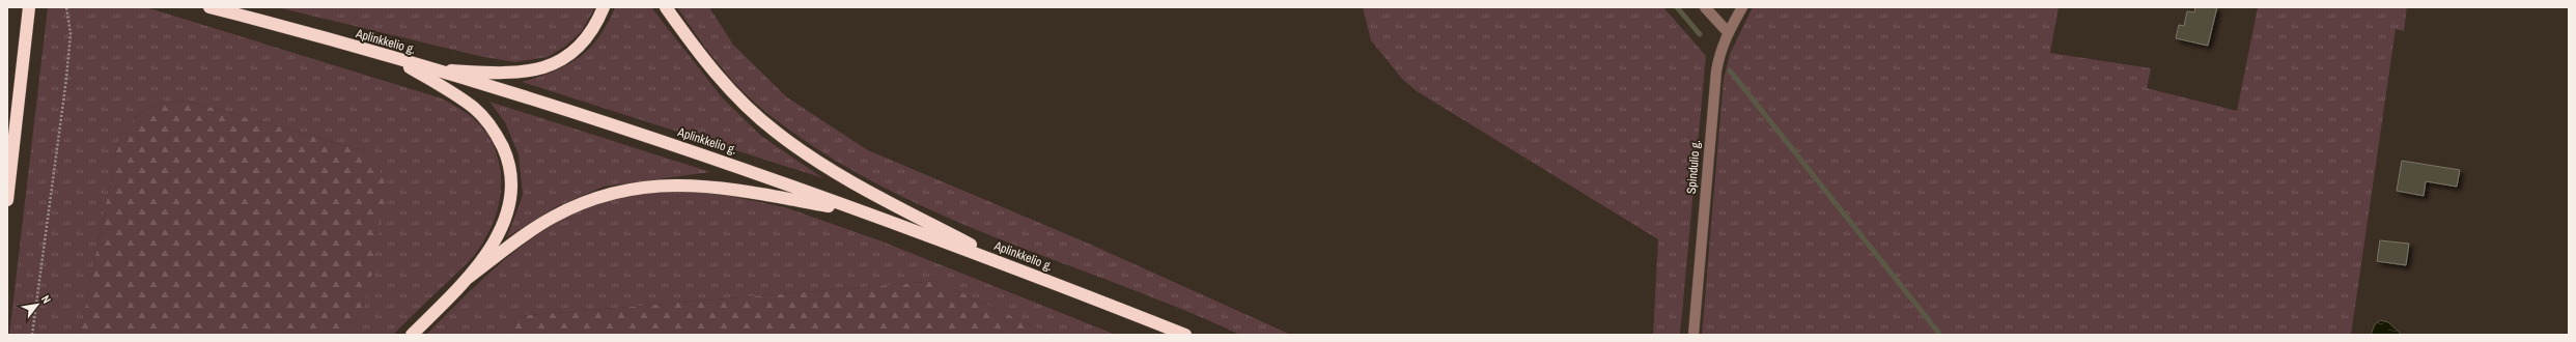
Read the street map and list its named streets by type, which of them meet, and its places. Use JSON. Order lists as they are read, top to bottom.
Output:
{
  "streets": {
    "highway": ["Aplinkkelio g."],
    "street": ["Spindulio g."]
  },
  "north": "top right"
}
